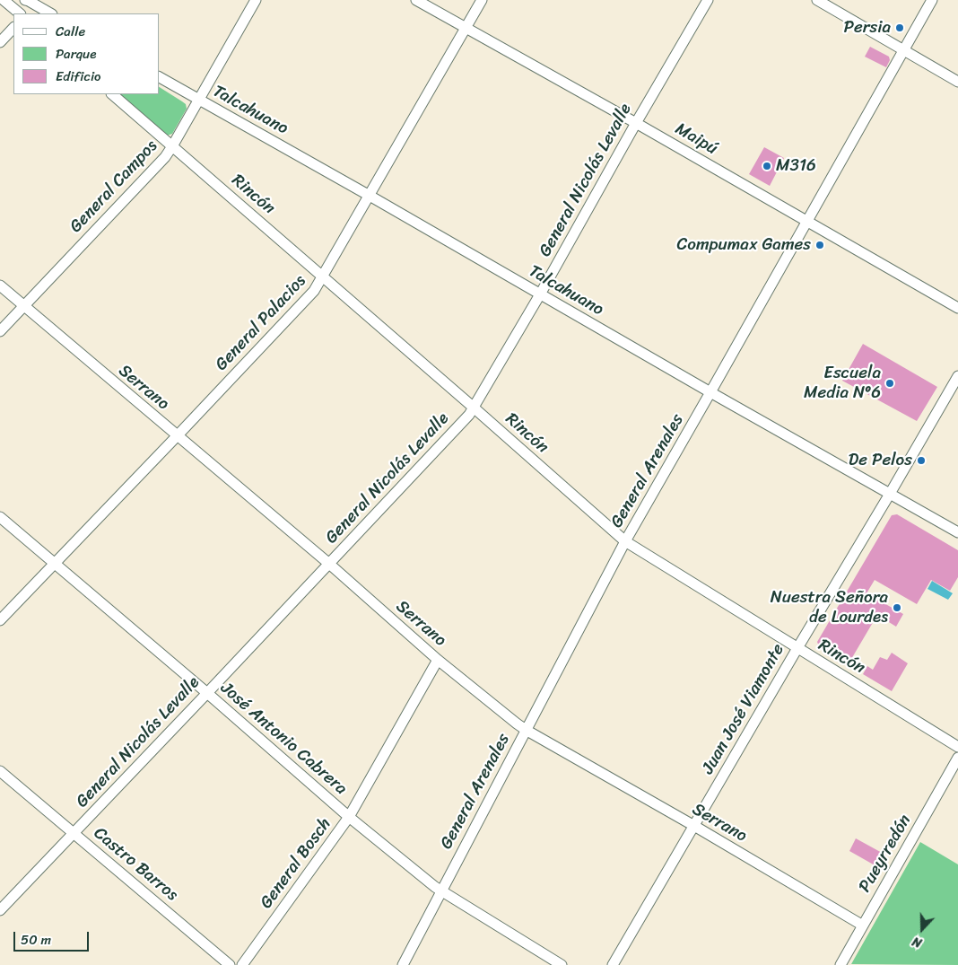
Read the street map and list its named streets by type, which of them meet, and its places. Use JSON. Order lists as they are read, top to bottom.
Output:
{
  "streets": {
    "street": [
      "Talcahuano",
      "Maipú",
      "General Nicolás Levalle",
      "General Campos",
      "Rincón",
      "General Palacios",
      "Serrano",
      "General Arenales",
      "Juan José Viamonte",
      "José Antonio Cabrera",
      "Pueyrredón",
      "General Bosch",
      "Castro Barros"
    ]
  },
  "crossings": [
    ["Talcahuano", "General Nicolás Levalle"],
    ["Talcahuano", "General Campos"],
    ["Talcahuano", "General Palacios"],
    ["Talcahuano", "General Arenales"],
    ["Talcahuano", "Juan José Viamonte"],
    ["Maipú", "General Nicolás Levalle"],
    ["Maipú", "General Palacios"],
    ["Maipú", "General Arenales"],
    ["General Nicolás Levalle", "Rincón"],
    ["General Nicolás Levalle", "Serrano"],
    ["General Nicolás Levalle", "José Antonio Cabrera"],
    ["General Nicolás Levalle", "Castro Barros"],
    ["General Campos", "Rincón"],
    ["General Campos", "Serrano"],
    ["Rincón", "General Palacios"],
    ["Rincón", "General Arenales"],
    ["Rincón", "Juan José Viamonte"],
    ["General Palacios", "Serrano"],
    ["General Palacios", "José Antonio Cabrera"],
    ["Serrano", "General Arenales"],
    ["Serrano", "Juan José Viamonte"],
    ["Serrano", "Pueyrredón"],
    ["Serrano", "General Bosch"],
    ["General Arenales", "José Antonio Cabrera"],
    ["José Antonio Cabrera", "General Bosch"]
  ],
  "places": [
    "Persia",
    "M316",
    "Compumax Games",
    "Escuela Media Nº6",
    "De Pelos",
    "Nuestra Señora de Lourdes"
  ],
  "legend": ["Calle", "Parque", "Edificio"],
  "scale_bar": "50 m",
  "north": "bottom"
}
